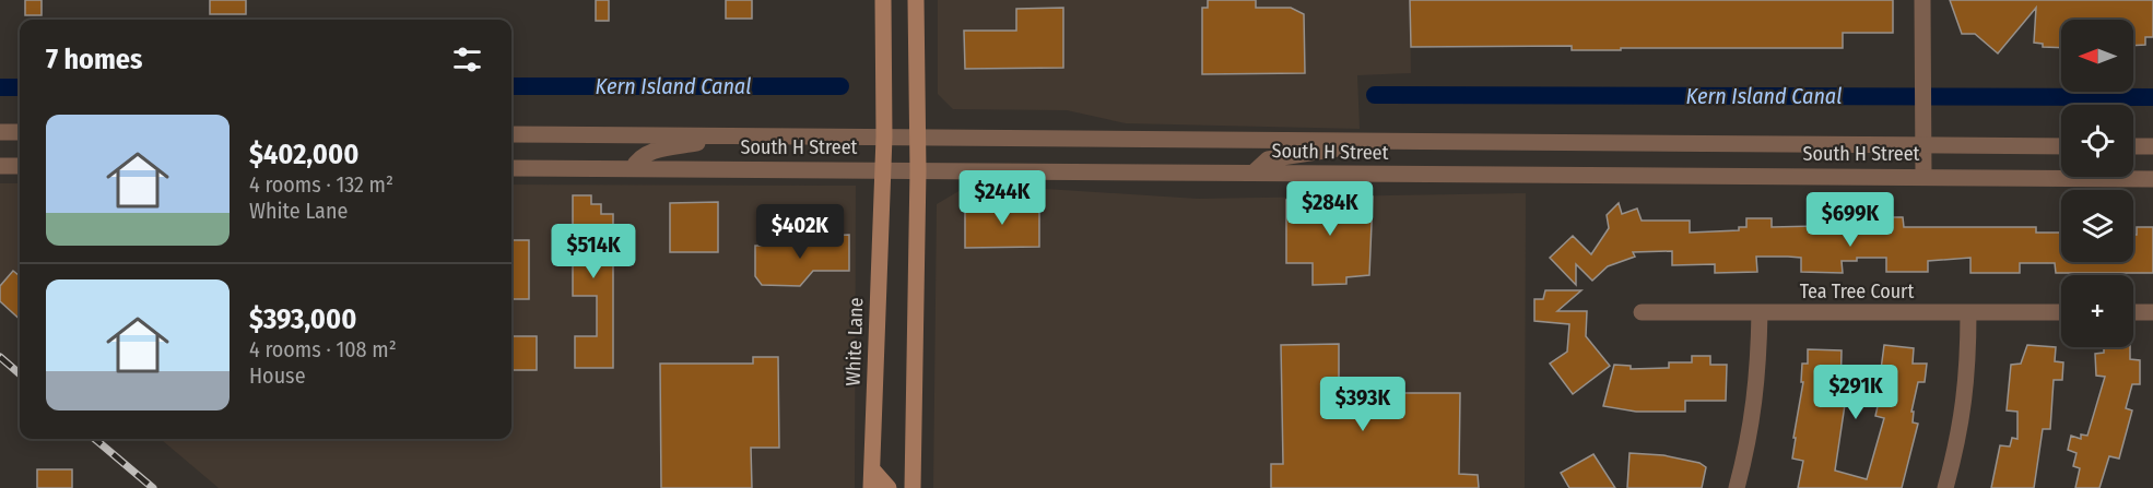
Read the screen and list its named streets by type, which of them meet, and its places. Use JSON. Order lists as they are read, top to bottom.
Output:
{
  "streets": {
    "main road": ["White Lane"],
    "street": ["South H Street", "Tea Tree Court"]
  },
  "crossings": [
    ["South H Street", "White Lane"]
  ],
  "water": ["Kern Island Canal"],
  "north": "left",
  "page": {
    "map_buttons": "+",
    "heading": "7 homes",
    "list": [
      {
        "name": "$402,000",
        "note": "4 rooms · 132 m² · White Lane"
      },
      {
        "name": "$393,000",
        "note": "4 rooms · 108 m² · House"
      }
    ],
    "price": [
      "$244K",
      "$284K",
      "$699K",
      "$402K",
      "$514K",
      "$291K",
      "$393K"
    ]
  }
}
